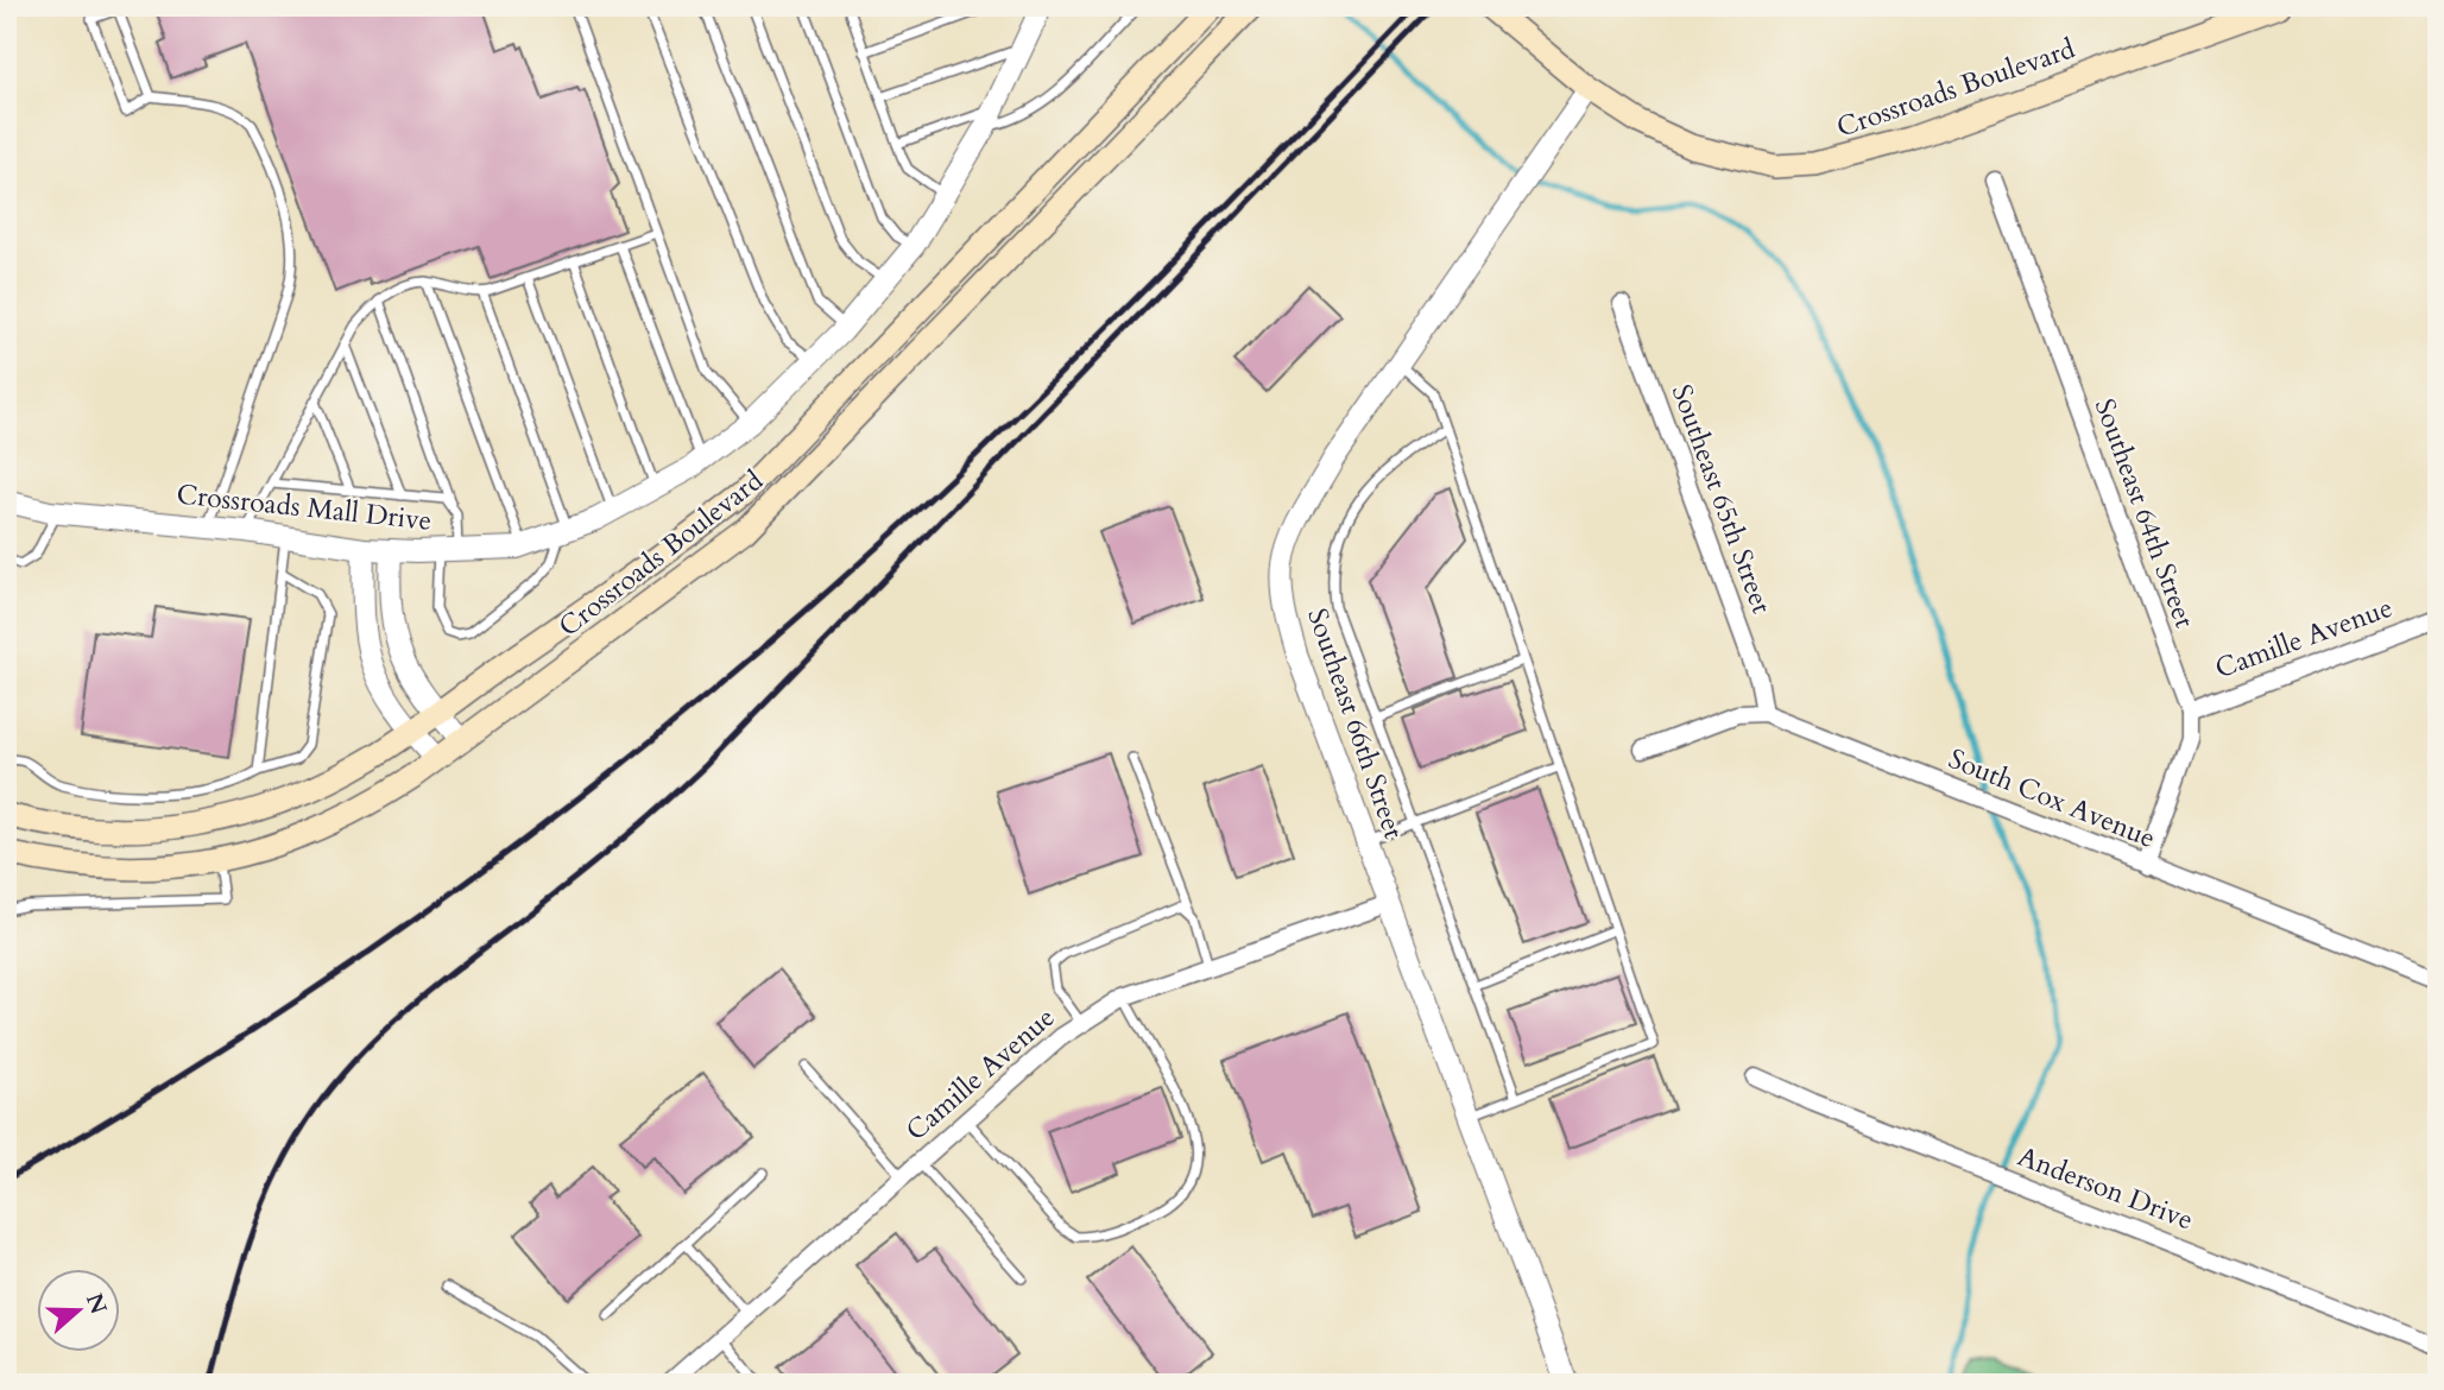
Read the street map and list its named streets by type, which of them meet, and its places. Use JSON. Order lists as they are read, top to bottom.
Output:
{
  "streets": {
    "main road": ["Crossroads Boulevard"],
    "street": [
      "Southeast 65th Street",
      "Crossroads Mall Drive",
      "Southeast 64th Street",
      "Camille Avenue",
      "Southeast 66th Street",
      "South Cox Avenue",
      "Anderson Drive"
    ]
  },
  "crossings": [
    ["Crossroads Boulevard", "Southeast 66th Street"],
    ["Southeast 65th Street", "South Cox Avenue"],
    ["Southeast 64th Street", "Camille Avenue"],
    ["Southeast 64th Street", "South Cox Avenue"],
    ["Camille Avenue", "Southeast 66th Street"]
  ],
  "north": "right"
}
